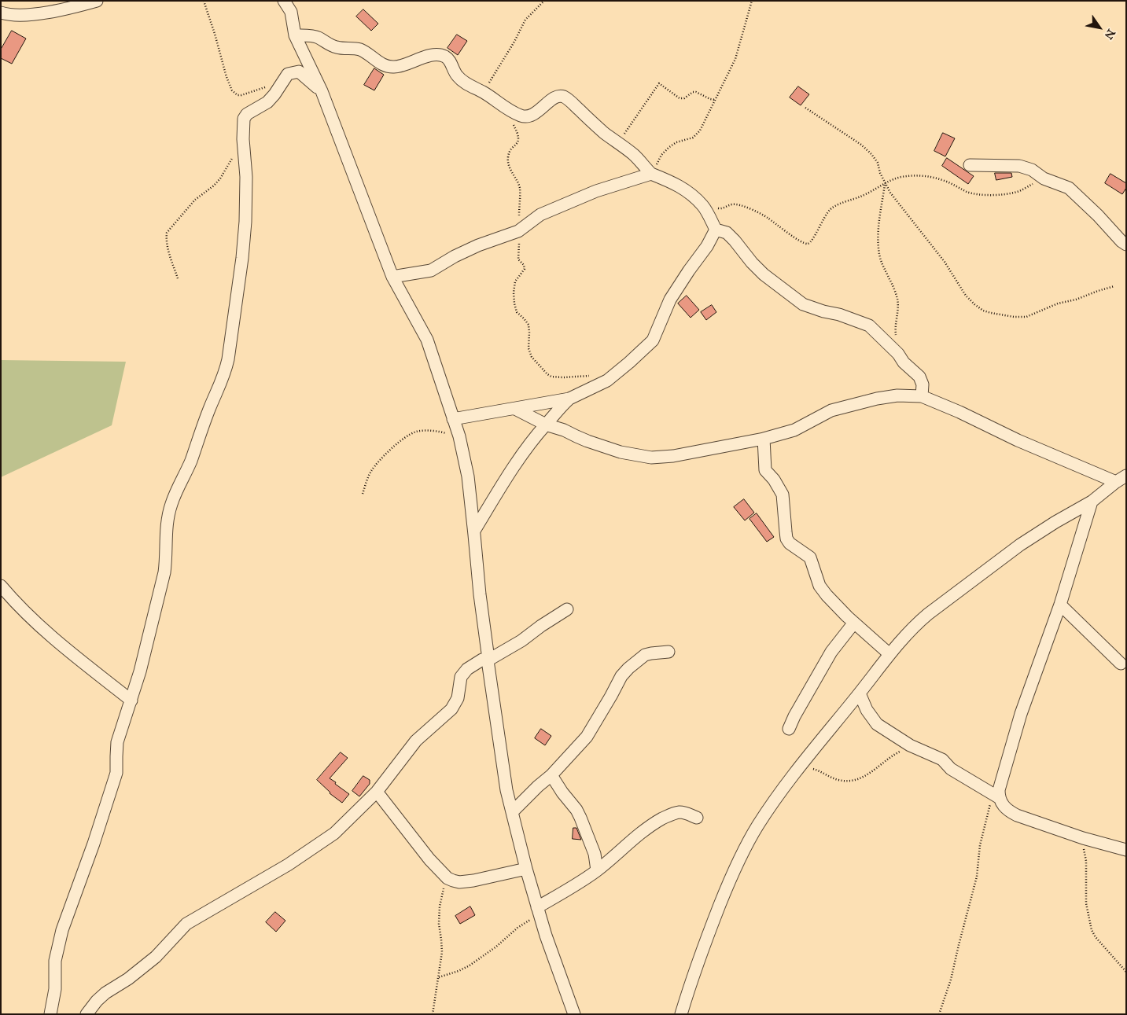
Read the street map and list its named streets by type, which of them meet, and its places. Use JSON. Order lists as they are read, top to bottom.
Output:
{
  "north": "bottom right"
}
